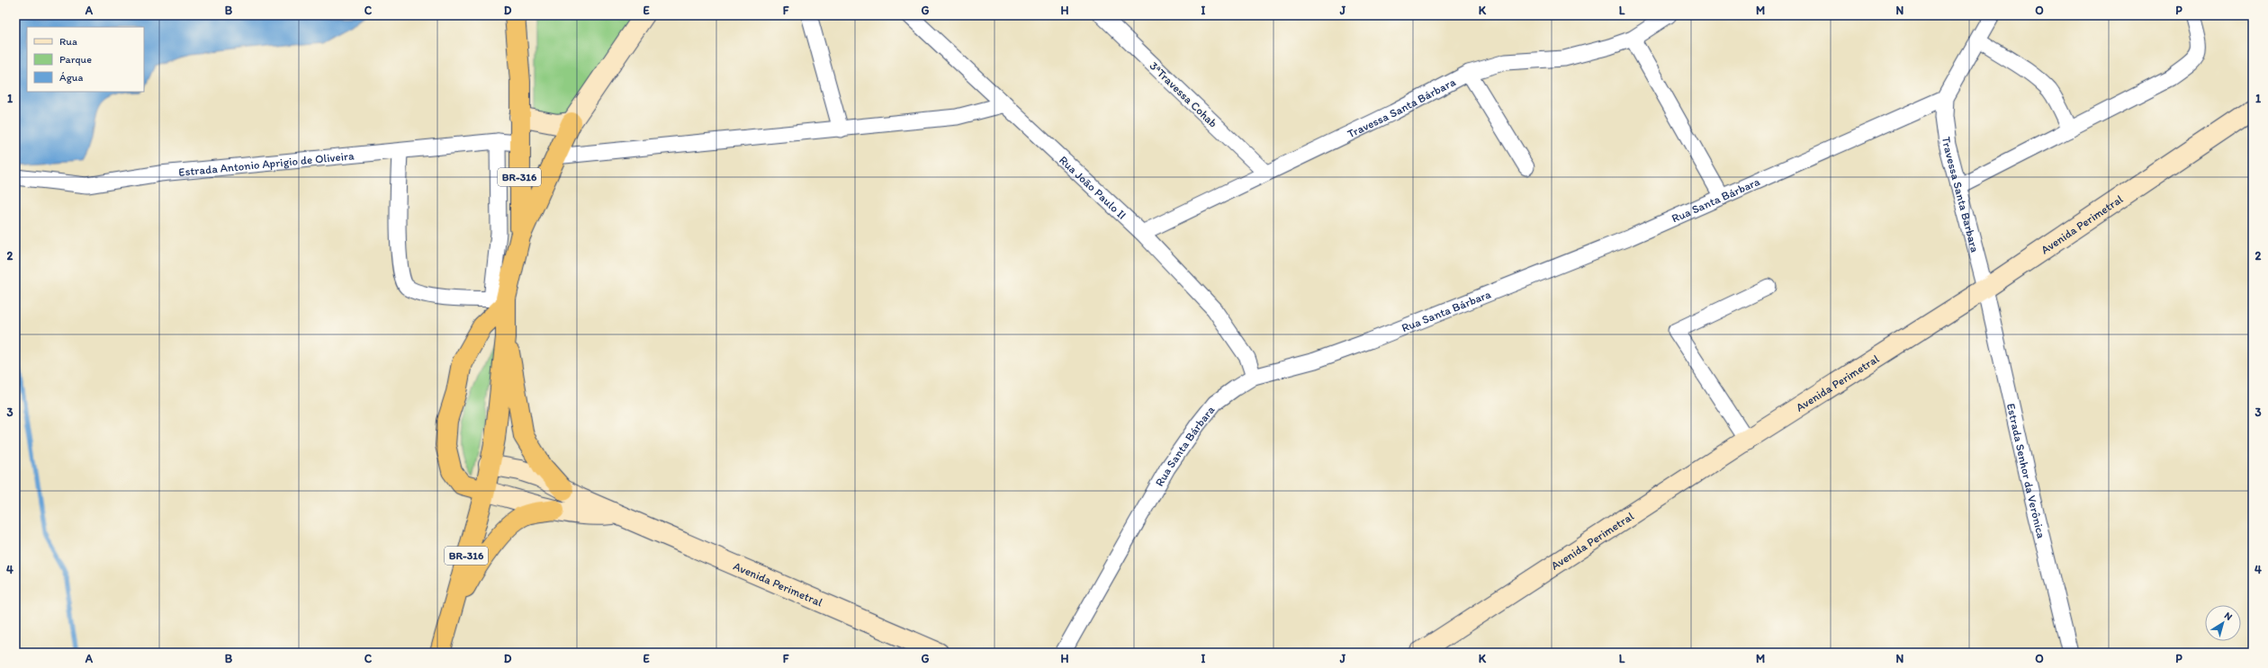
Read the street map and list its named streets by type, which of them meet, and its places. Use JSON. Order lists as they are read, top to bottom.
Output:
{
  "streets": {
    "highway": ["BR-316"],
    "main road": ["Avenida Perimetral"],
    "street": [
      "3ªTravessa Cohab",
      "Travessa Santa Bárbara",
      "Estrada Antonio Aprigio de Oliveira",
      "Rua João Paulo II",
      "Travessa Santa Barbara",
      "Rua Santa Bárbara",
      "Estrada Senhor da Verônica"
    ]
  },
  "crossings": [
    ["3ªTravessa Cohab", "Travessa Santa Bárbara"],
    ["Travessa Santa Bárbara", "Rua João Paulo II"],
    ["Estrada Antonio Aprigio de Oliveira", "BR-316"],
    ["BR-316", "Avenida Perimetral"],
    ["Rua João Paulo II", "Rua Santa Bárbara"],
    ["Travessa Santa Barbara", "Rua Santa Bárbara"],
    ["Travessa Santa Barbara", "Avenida Perimetral"],
    ["Travessa Santa Barbara", "Estrada Senhor da Verônica"],
    ["Avenida Perimetral", "Estrada Senhor da Verônica"]
  ],
  "legend": ["Rua", "Parque", "Água"],
  "north": "top right",
  "grid": {
    "columns": [
      "A",
      "B",
      "C",
      "D",
      "E",
      "F",
      "G",
      "H",
      "I",
      "J",
      "K",
      "L",
      "M",
      "N",
      "O",
      "P"
    ],
    "rows": [
      "1",
      "2",
      "3",
      "4"
    ]
  }
}
